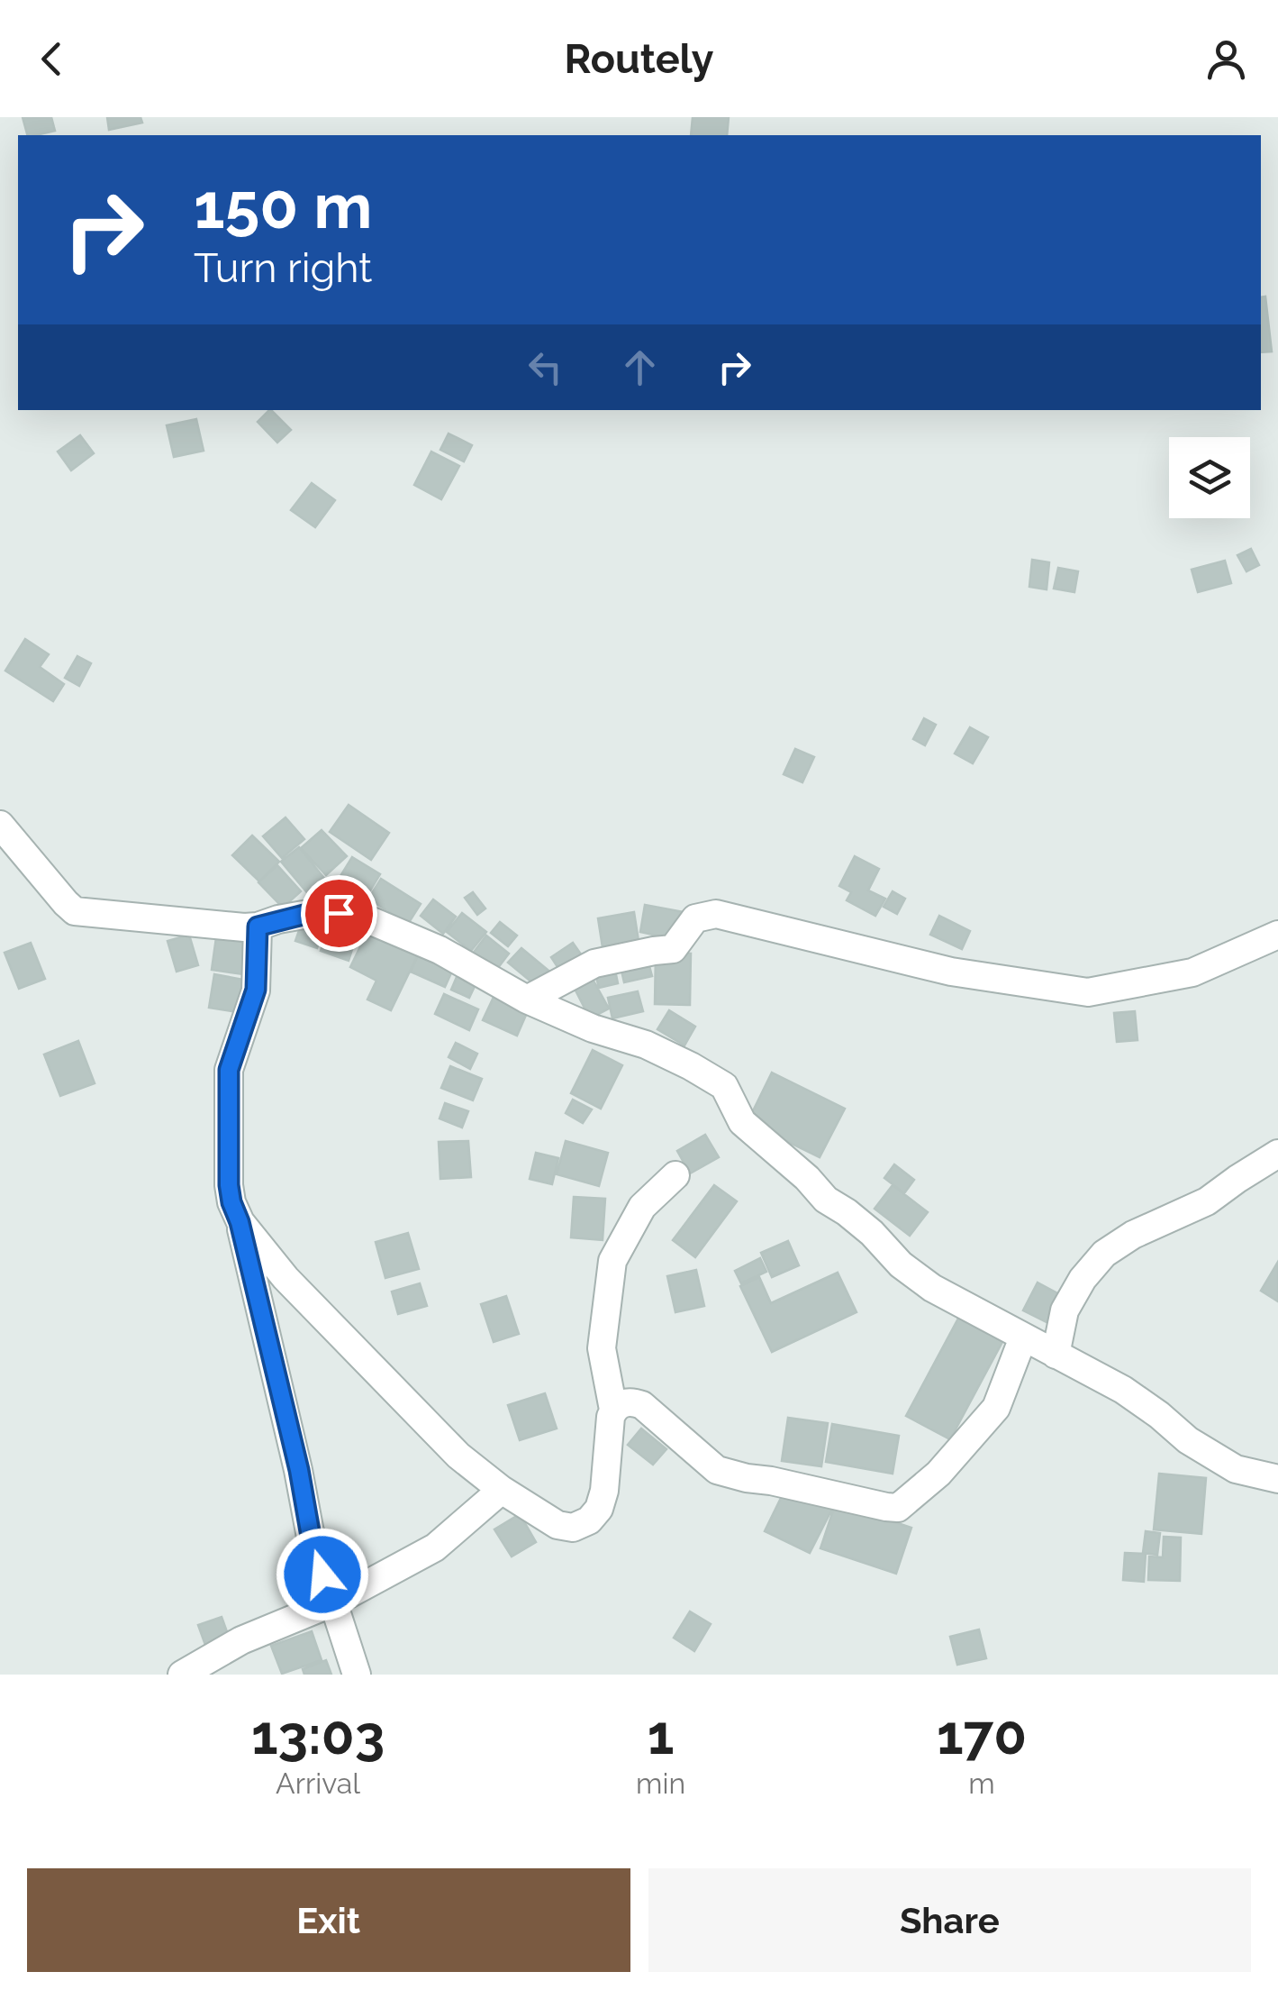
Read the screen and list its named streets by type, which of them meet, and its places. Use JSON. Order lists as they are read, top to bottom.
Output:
{
  "page": {
    "header": "Routely",
    "turn": ["150 m", "Turn right"],
    "eta": [
      "13:03",
      "Arrival",
      "1",
      "min",
      "170",
      "m"
    ],
    "buttons": ["Exit", "Share"]
  }
}
